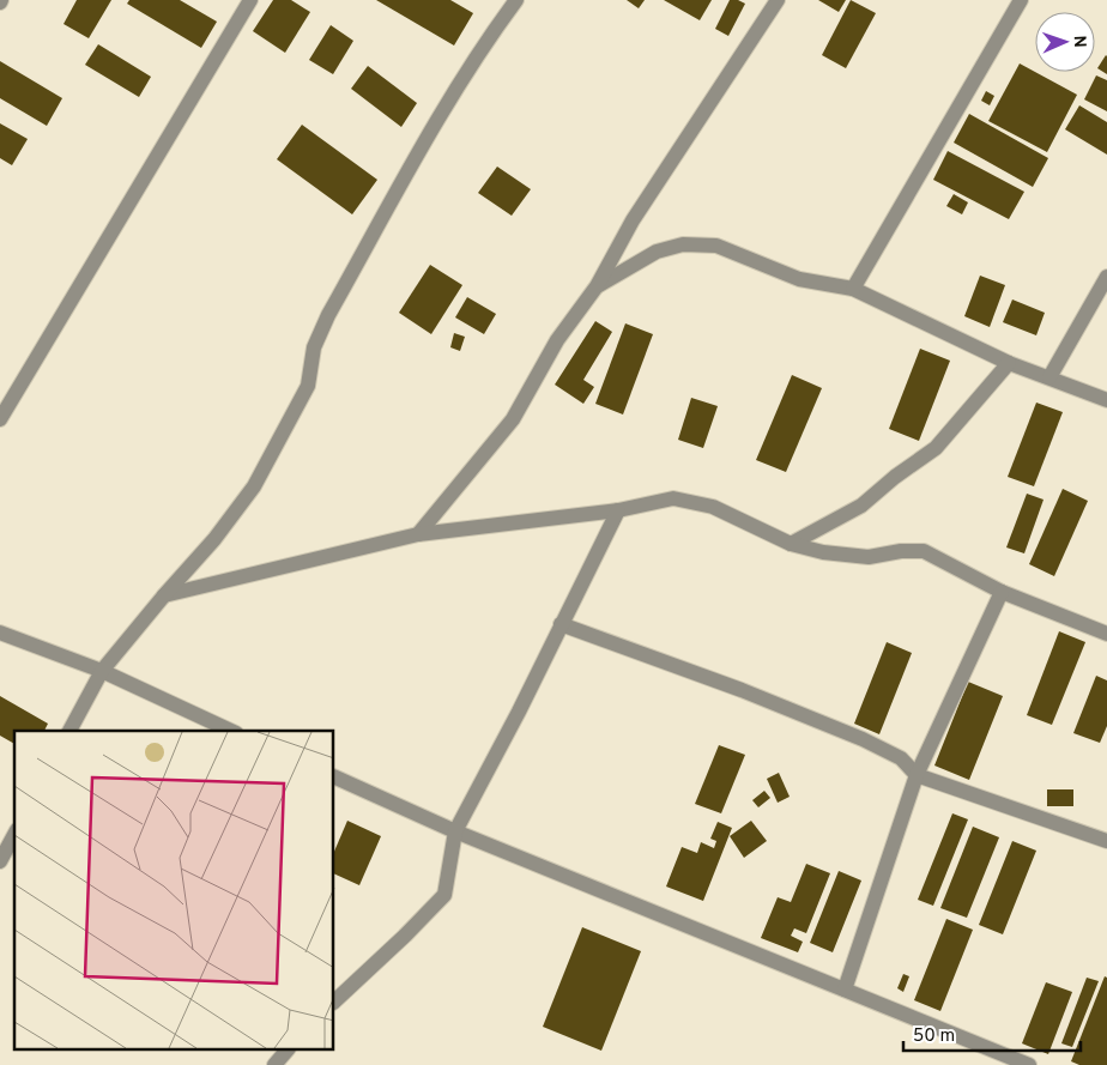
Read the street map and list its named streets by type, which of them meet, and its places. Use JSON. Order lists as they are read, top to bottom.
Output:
{
  "scale_bar": "50 m",
  "north": "right"
}
